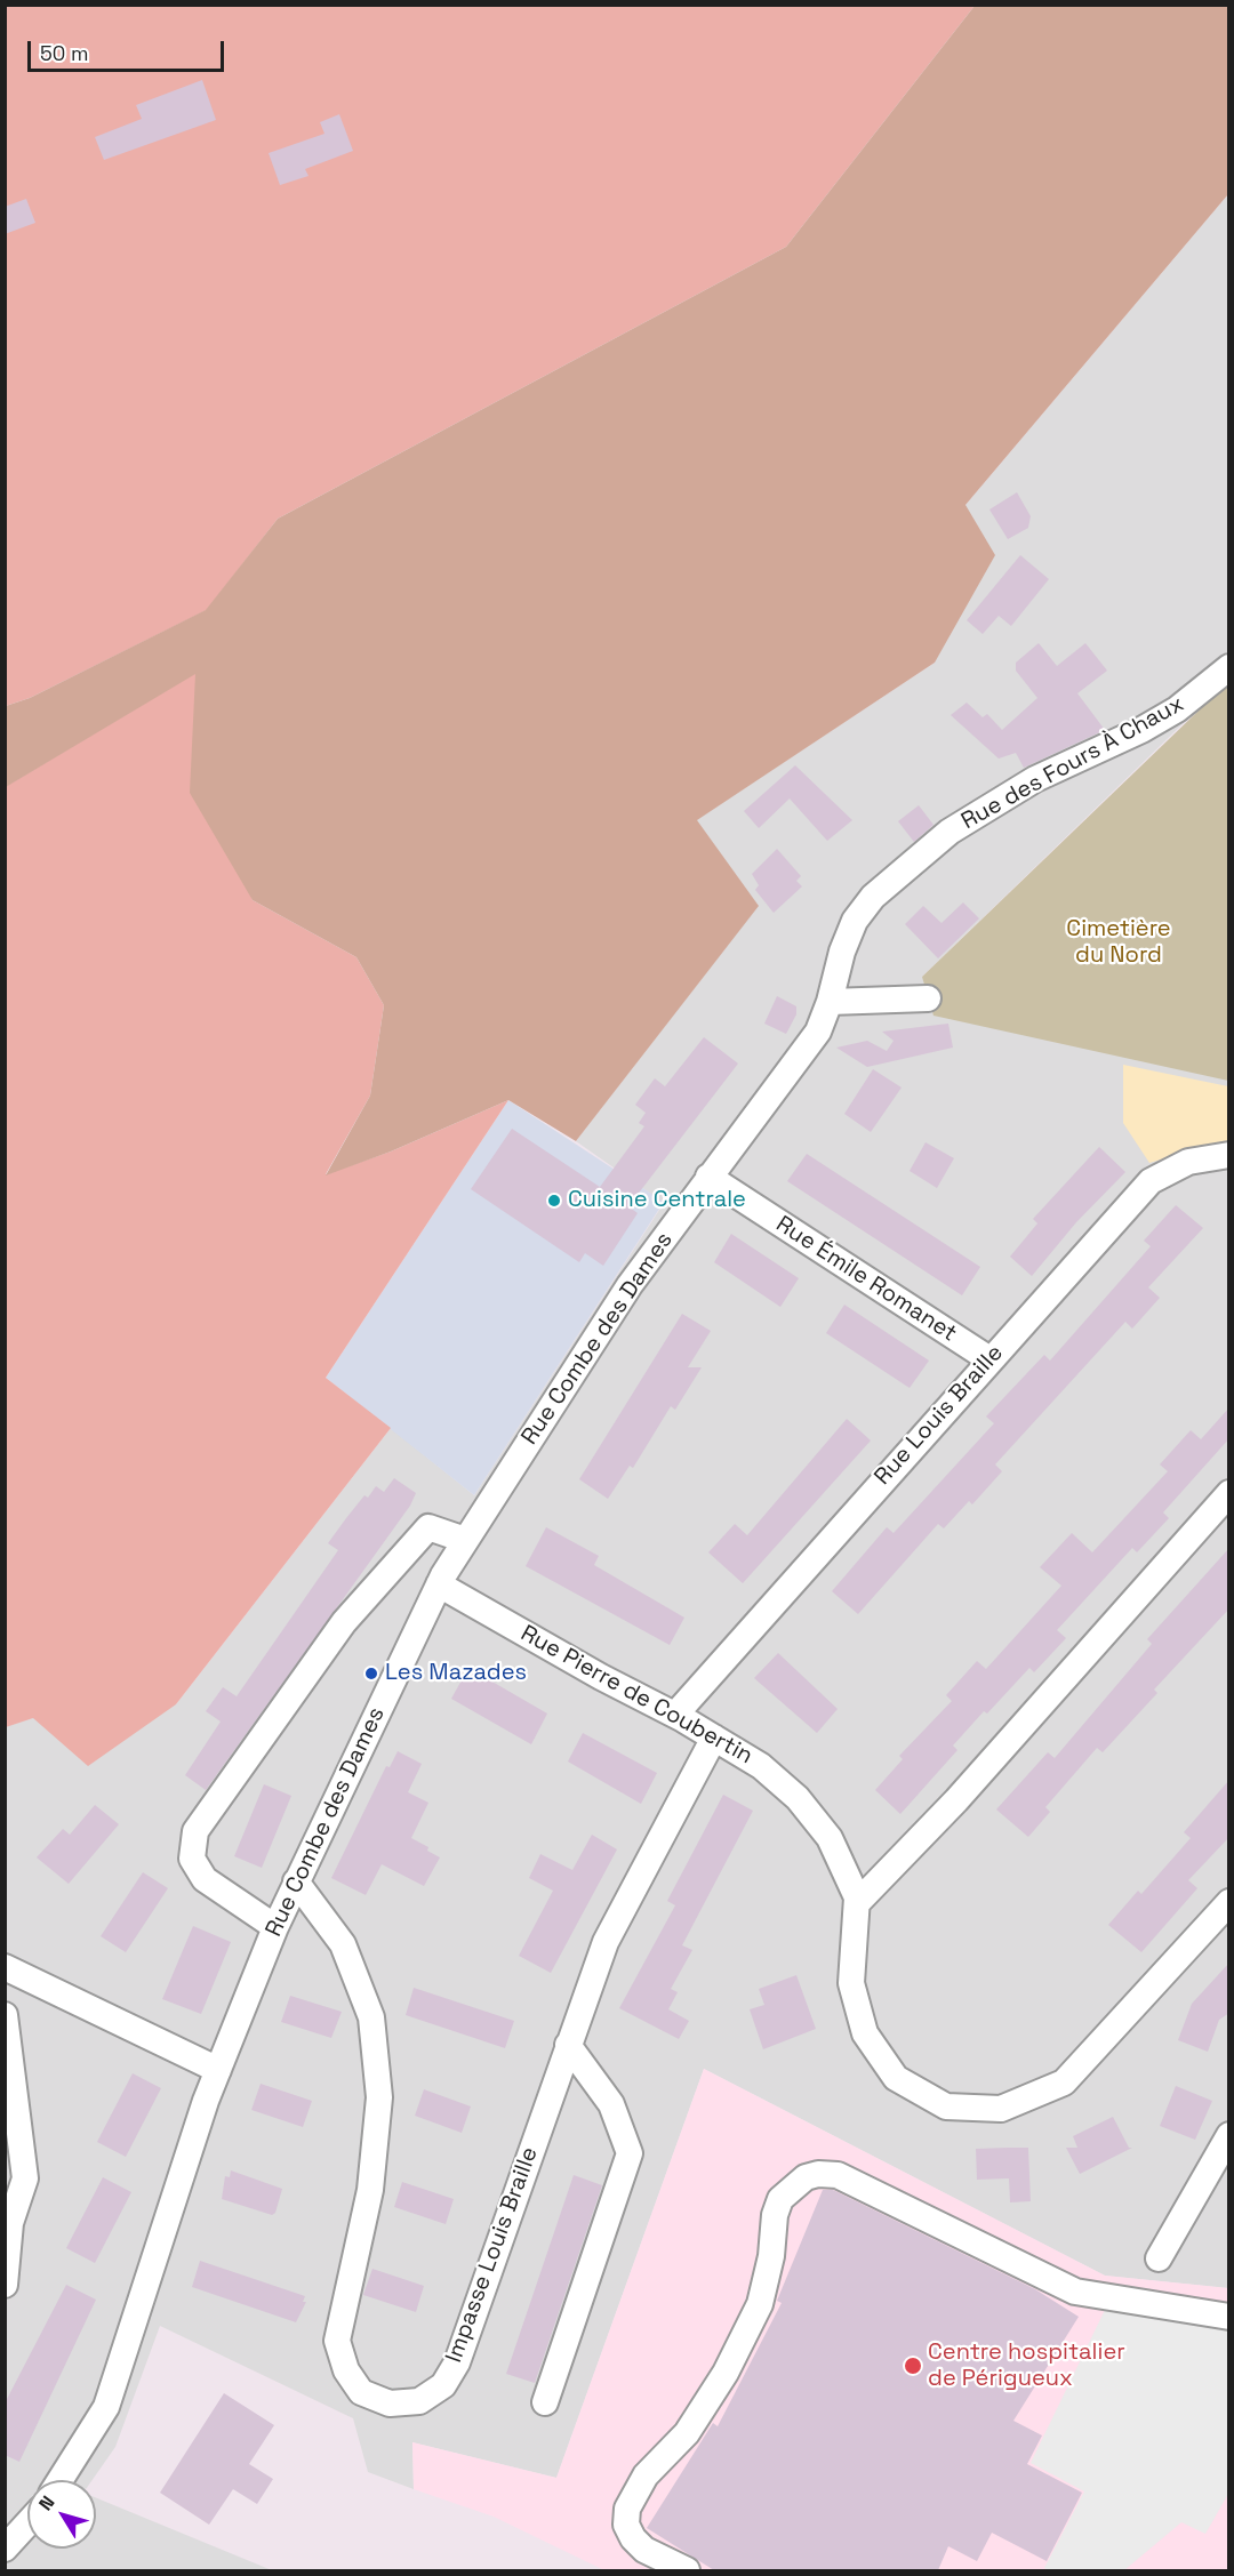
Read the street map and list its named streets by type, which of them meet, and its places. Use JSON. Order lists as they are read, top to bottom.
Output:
{
  "streets": {
    "street": [
      "Rue des Fours À Chaux",
      "Rue Émile Romanet",
      "Rue Combe des Dames",
      "Rue Louis Braille",
      "Rue Pierre de Coubertin",
      "Impasse Louis Braille"
    ]
  },
  "crossings": [
    ["Rue des Fours À Chaux", "Rue Combe des Dames"],
    ["Rue Émile Romanet", "Rue Combe des Dames"],
    ["Rue Émile Romanet", "Rue Louis Braille"],
    ["Rue Combe des Dames", "Rue Pierre de Coubertin"],
    ["Rue Combe des Dames", "Impasse Louis Braille"],
    ["Rue Louis Braille", "Rue Pierre de Coubertin"],
    ["Rue Pierre de Coubertin", "Impasse Louis Braille"]
  ],
  "parks": ["Cimetière du Nord"],
  "places": ["Cuisine Centrale", "Les Mazades", "Centre hospitalier de Périgueux"],
  "scale_bar": "50 m",
  "north": "top left"
}
